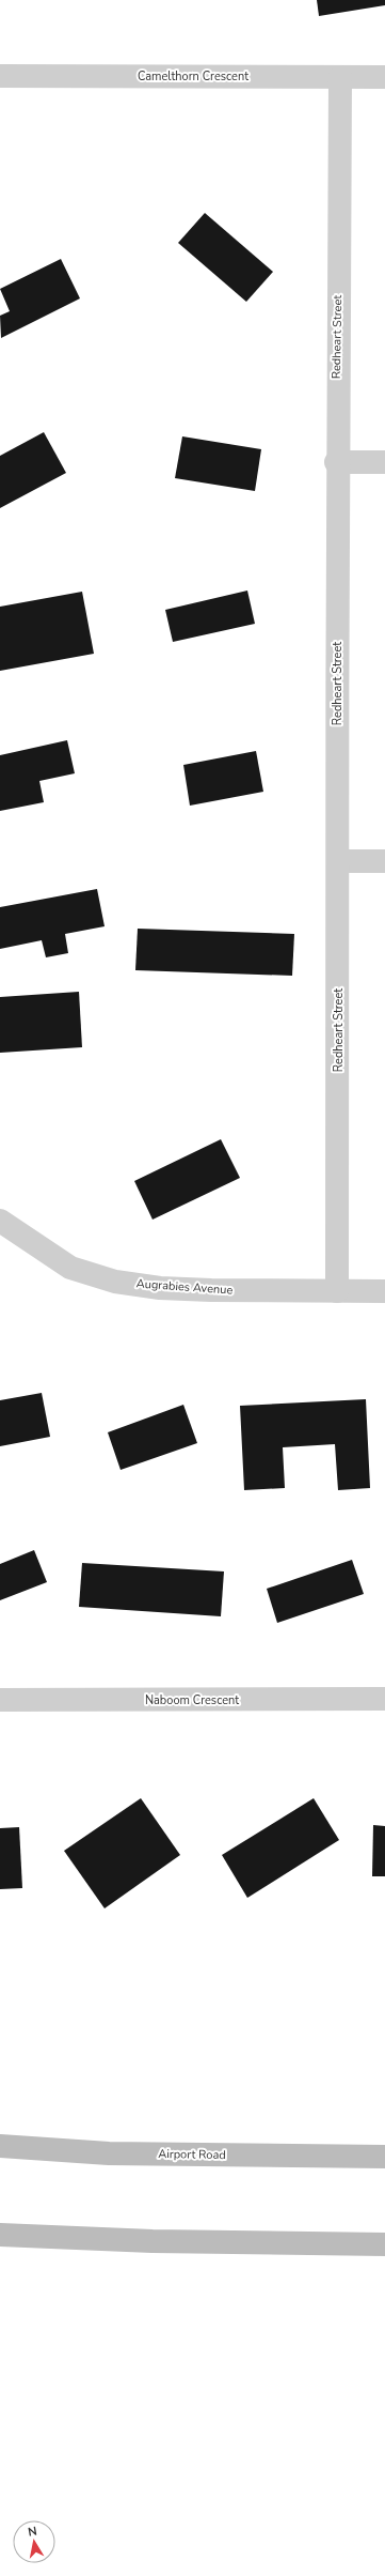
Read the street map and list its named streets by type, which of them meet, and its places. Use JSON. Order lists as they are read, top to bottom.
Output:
{
  "streets": {
    "main road": ["Airport Road"],
    "street": [
      "Camelthorn Crescent",
      "Redheart Street",
      "Augrabies Avenue",
      "Naboom Crescent"
    ]
  },
  "crossings": [
    ["Camelthorn Crescent", "Redheart Street"],
    ["Redheart Street", "Augrabies Avenue"]
  ],
  "north": "top"
}
